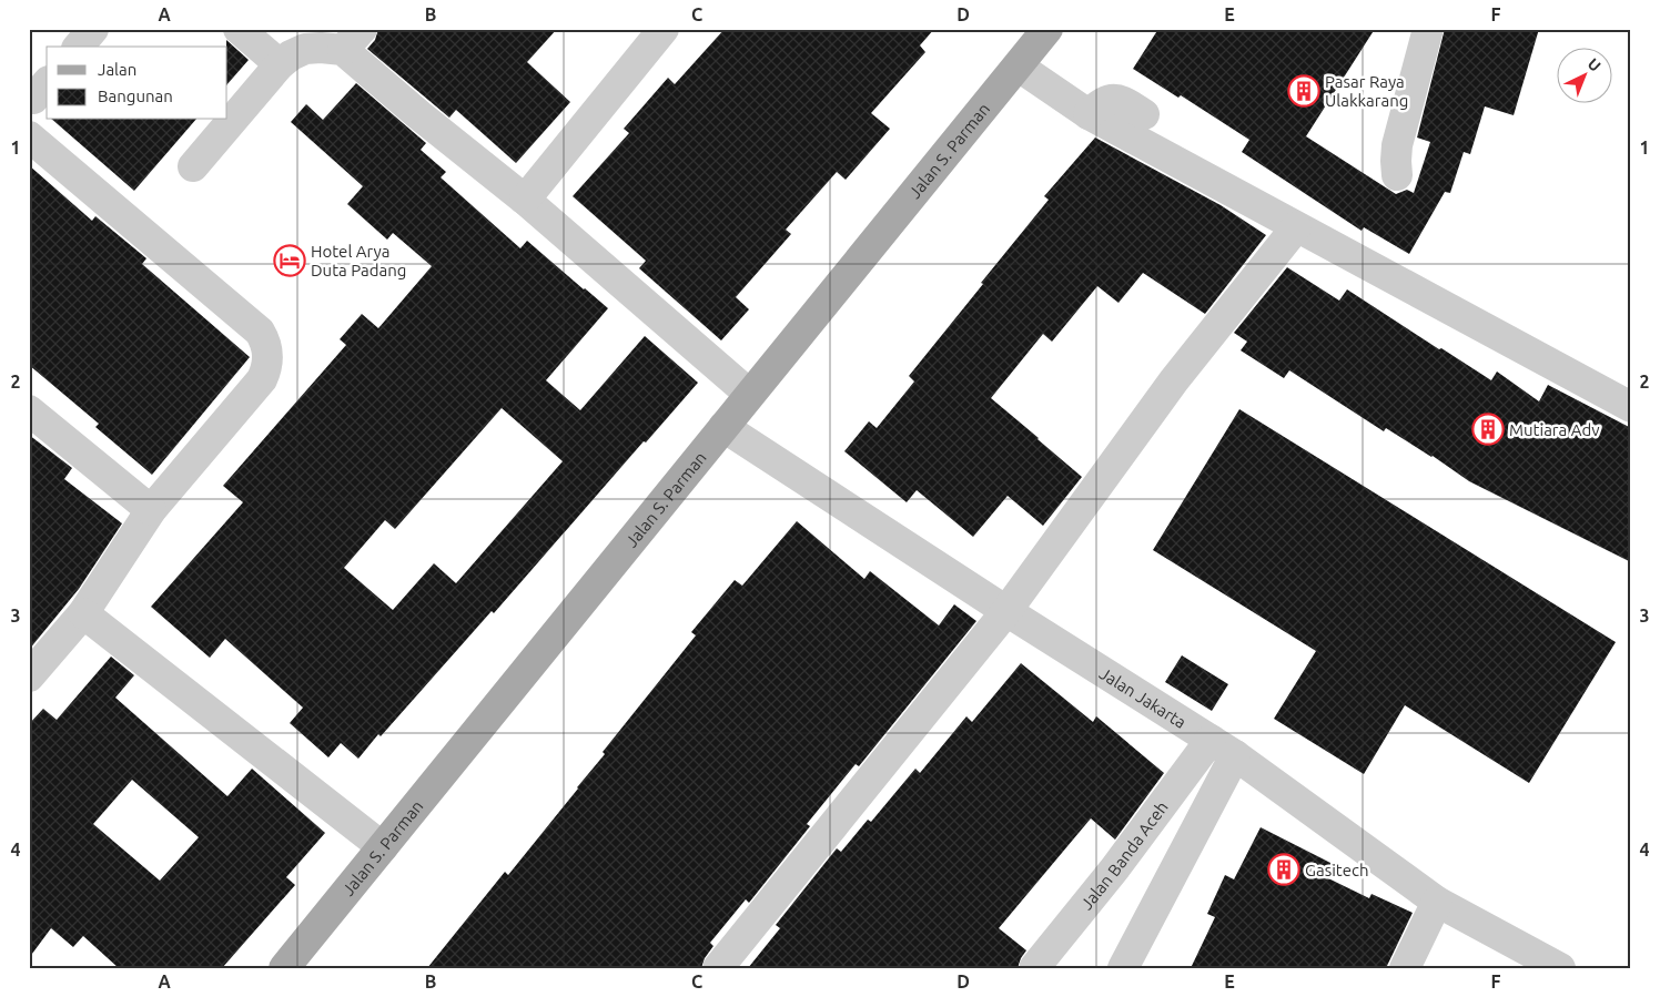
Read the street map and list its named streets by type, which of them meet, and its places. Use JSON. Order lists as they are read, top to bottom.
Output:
{
  "streets": {
    "main road": ["Jalan S. Parman"],
    "street": ["Jalan Jakarta", "Jalan Banda Aceh"]
  },
  "crossings": [
    ["Jalan S. Parman", "Jalan Jakarta"],
    ["Jalan Jakarta", "Jalan Banda Aceh"]
  ],
  "places": {
    "building": ["Pasar Raya Ulakkarang", "Mutiara Adv", "Gasitech"],
    "hotel": ["Hotel Arya Duta Padang"]
  },
  "legend": ["Jalan", "Bangunan"],
  "north": "top right",
  "grid": {
    "columns": [
      "A",
      "B",
      "C",
      "D",
      "E",
      "F"
    ],
    "rows": [
      "1",
      "2",
      "3",
      "4"
    ]
  }
}
